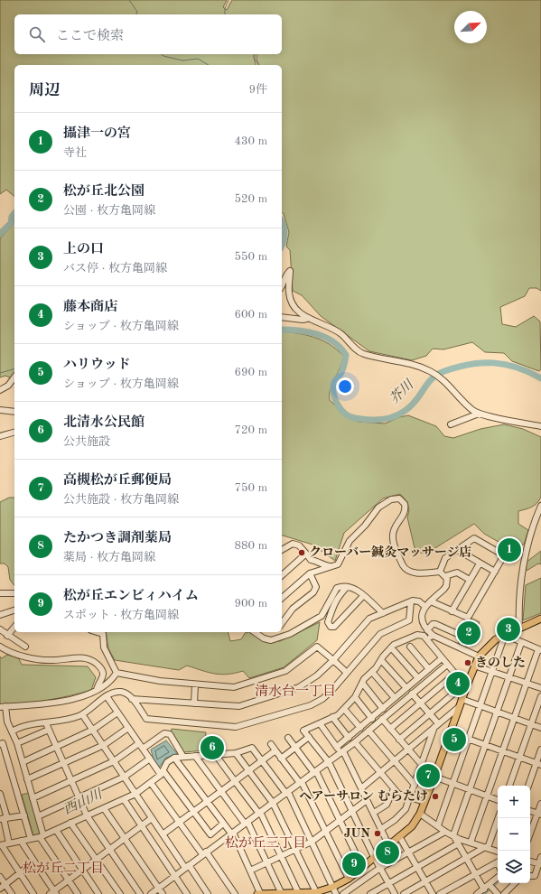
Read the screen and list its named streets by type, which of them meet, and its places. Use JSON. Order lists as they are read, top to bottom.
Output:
{
  "districts": ["清水台一丁目", "松が丘三丁目", "松が丘二丁目"],
  "water": ["芥川", "西山川"],
  "places": [
    "クローバー鍼灸マッサージ店",
    "きのした",
    "ヘアーサロン むらたけ",
    "JUN"
  ],
  "north": "top right",
  "page": {
    "search": "ここで検索",
    "heading": ["周辺", "9件"],
    "list": [
      {
        "mark": "1",
        "name": "攝津一の宮",
        "note": "寺社",
        "value": "430 m"
      },
      {
        "mark": "2",
        "name": "松が丘北公園",
        "note": "公園 · 枚方亀岡線",
        "value": "520 m"
      },
      {
        "mark": "3",
        "name": "上の口",
        "note": "バス停 · 枚方亀岡線",
        "value": "550 m"
      },
      {
        "mark": "4",
        "name": "藤本商店",
        "note": "ショップ · 枚方亀岡線",
        "value": "600 m"
      },
      {
        "mark": "5",
        "name": "ハリウッド",
        "note": "ショップ · 枚方亀岡線",
        "value": "690 m"
      },
      {
        "mark": "6",
        "name": "北清水公民館",
        "note": "公共施設",
        "value": "720 m"
      },
      {
        "mark": "7",
        "name": "高槻松が丘郵便局",
        "note": "公共施設 · 枚方亀岡線",
        "value": "750 m"
      },
      {
        "mark": "8",
        "name": "たかつき調剤薬局",
        "note": "薬局 · 枚方亀岡線",
        "value": "880 m"
      },
      {
        "mark": "9",
        "name": "松が丘エンビィハイム",
        "note": "スポット · 枚方亀岡線",
        "value": "900 m"
      }
    ],
    "pins": [
      "1",
      "3",
      "2",
      "4",
      "5",
      "6",
      "7",
      "8",
      "9"
    ],
    "map_buttons": ["+", "−"]
  }
}
